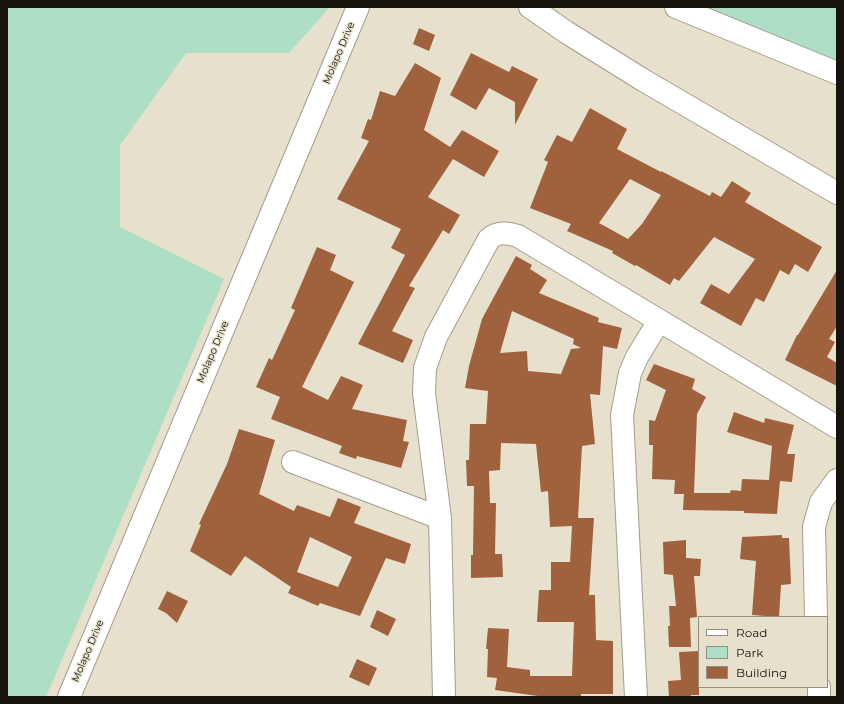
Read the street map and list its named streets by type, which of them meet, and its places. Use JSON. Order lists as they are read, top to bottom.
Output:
{
  "streets": {
    "street": ["Molapo Drive"]
  },
  "legend": ["Road", "Park", "Building"]
}
